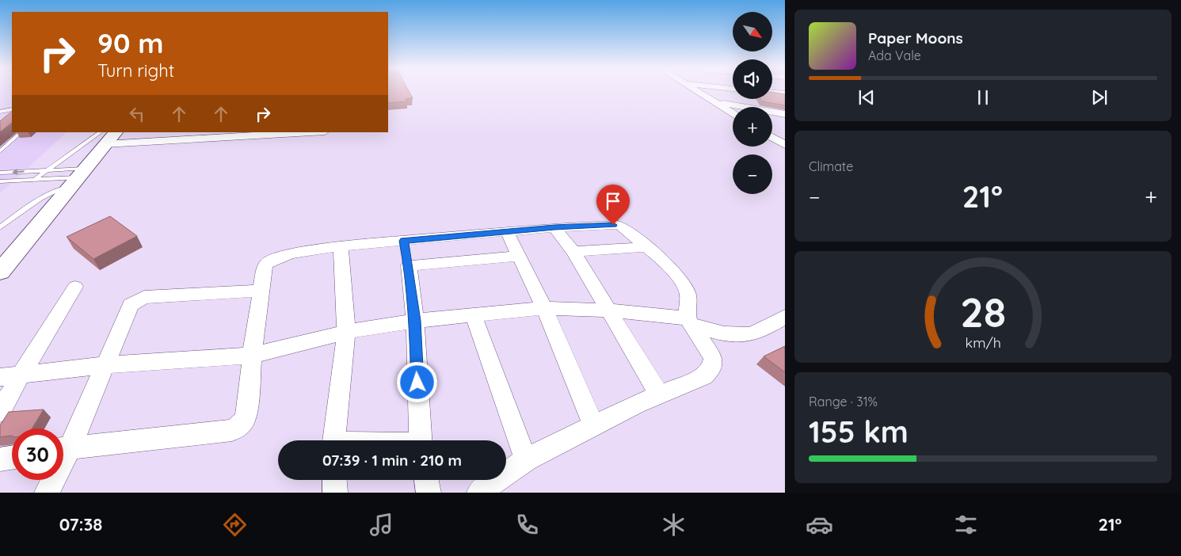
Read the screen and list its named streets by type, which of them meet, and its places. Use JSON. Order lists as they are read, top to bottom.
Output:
{
  "north": "bottom right",
  "page": {
    "map_buttons": ["+", "−"],
    "turn": ["90 m", "Turn right"],
    "song": ["Paper Moons", "Ada Vale"],
    "tile": [
      "Climate",
      ["Range · 31%", "155 km"]
    ],
    "heat": ["−", "21°", "+"],
    "limit": "30",
    "trip": "07:39 · 1 min · 210 m",
    "tabs": ["07:38", "21°"],
    "gauge": ["28", "km/h"]
  }
}
